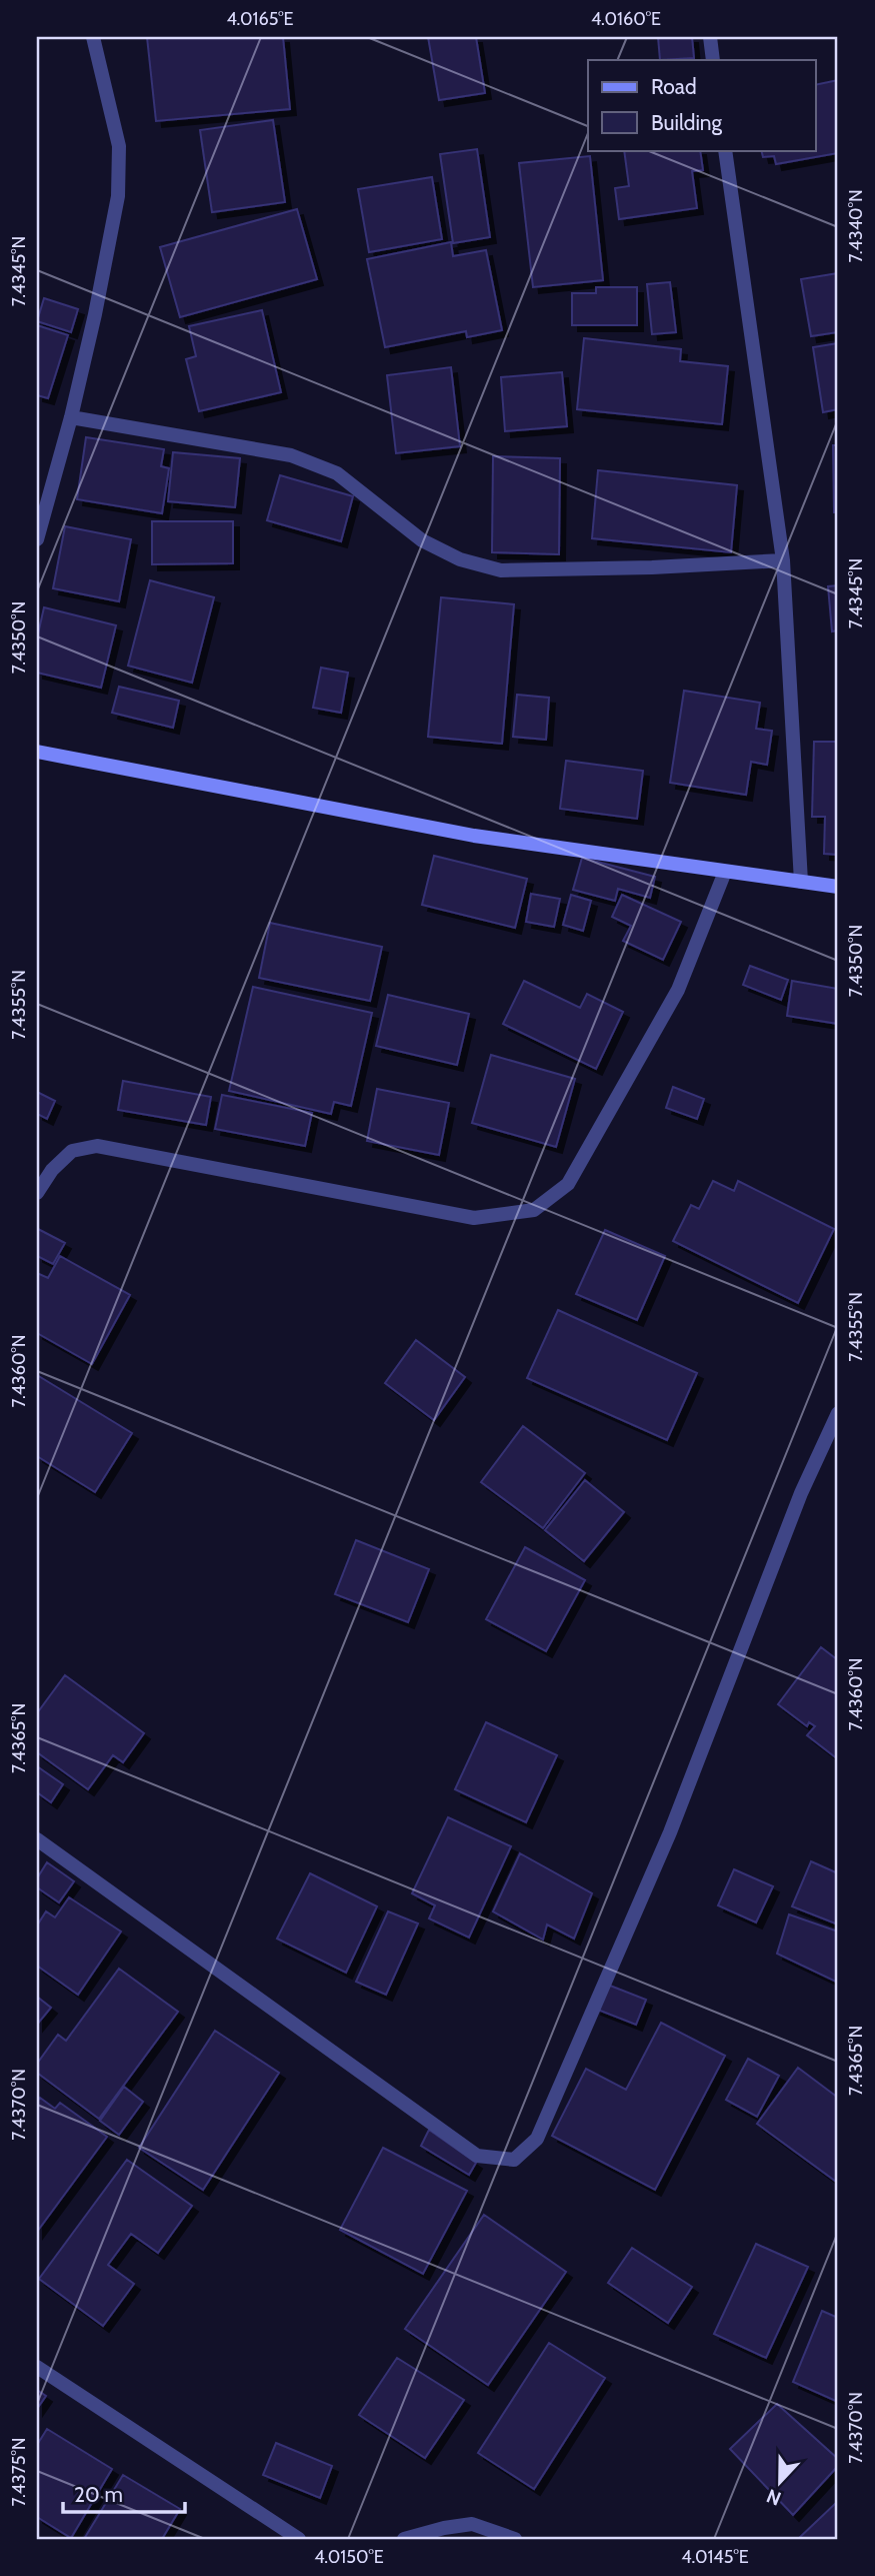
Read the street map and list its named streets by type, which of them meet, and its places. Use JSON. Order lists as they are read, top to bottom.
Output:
{
  "legend": ["Road", "Building"],
  "scale_bar": "20 m",
  "north": "bottom",
  "coordinates": [
    "4.0165°E",
    "4.0160°E",
    "7.4340°N",
    "7.4345°N",
    "7.4350°N",
    "7.4355°N",
    "7.4360°N",
    "7.4365°N",
    "7.4370°N",
    "7.4375°N",
    "4.0150°E",
    "4.0145°E"
  ]
}
